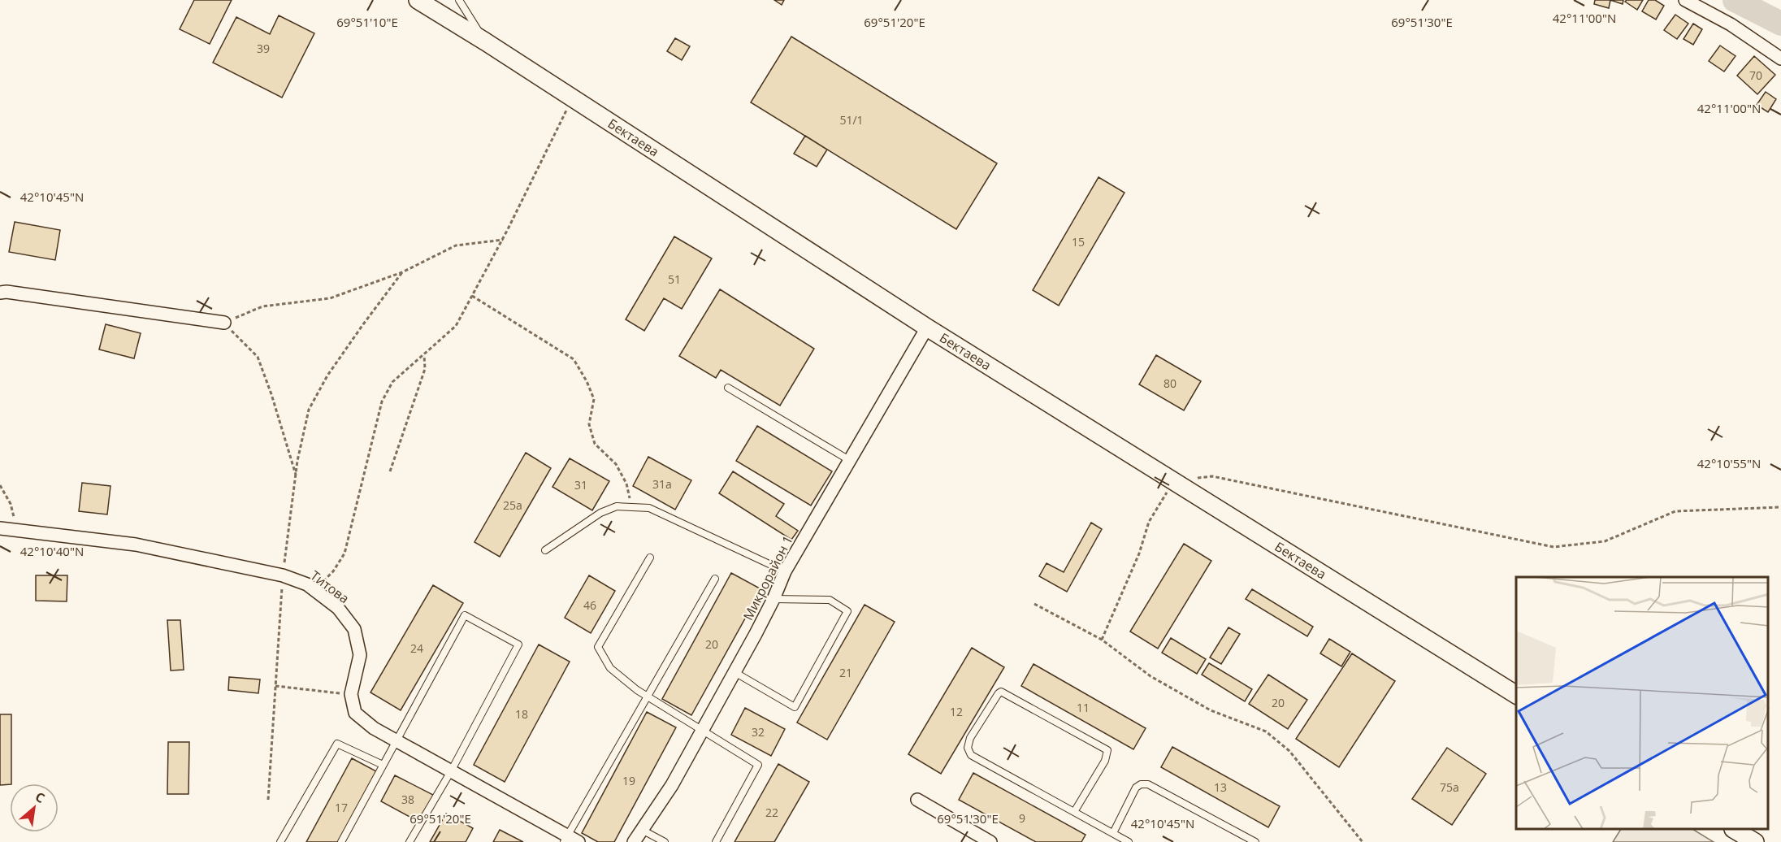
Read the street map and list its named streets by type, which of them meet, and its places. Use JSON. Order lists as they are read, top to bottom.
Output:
{
  "streets": {
    "street": ["Бектаева", "Микрорайон 1", "Титова"]
  },
  "crossings": [
    ["Бектаева", "Микрорайон 1"]
  ],
  "house_numbers": [
    "39",
    "70",
    "51/1",
    "15",
    "51",
    "80",
    "31а",
    "31",
    "25а",
    "46",
    "20",
    "24",
    "21",
    "20",
    "11",
    "12",
    "18",
    "32",
    "19",
    "13",
    "75а",
    "38",
    "17",
    "22",
    "9"
  ],
  "north": "top right",
  "coordinates": [
    "42°11'00\"N",
    "69°51'10\"E",
    "69°51'20\"E",
    "69°51'30\"E",
    "42°10'45\"N",
    "42°10'55\"N",
    "42°10'40\"N"
  ]
}
